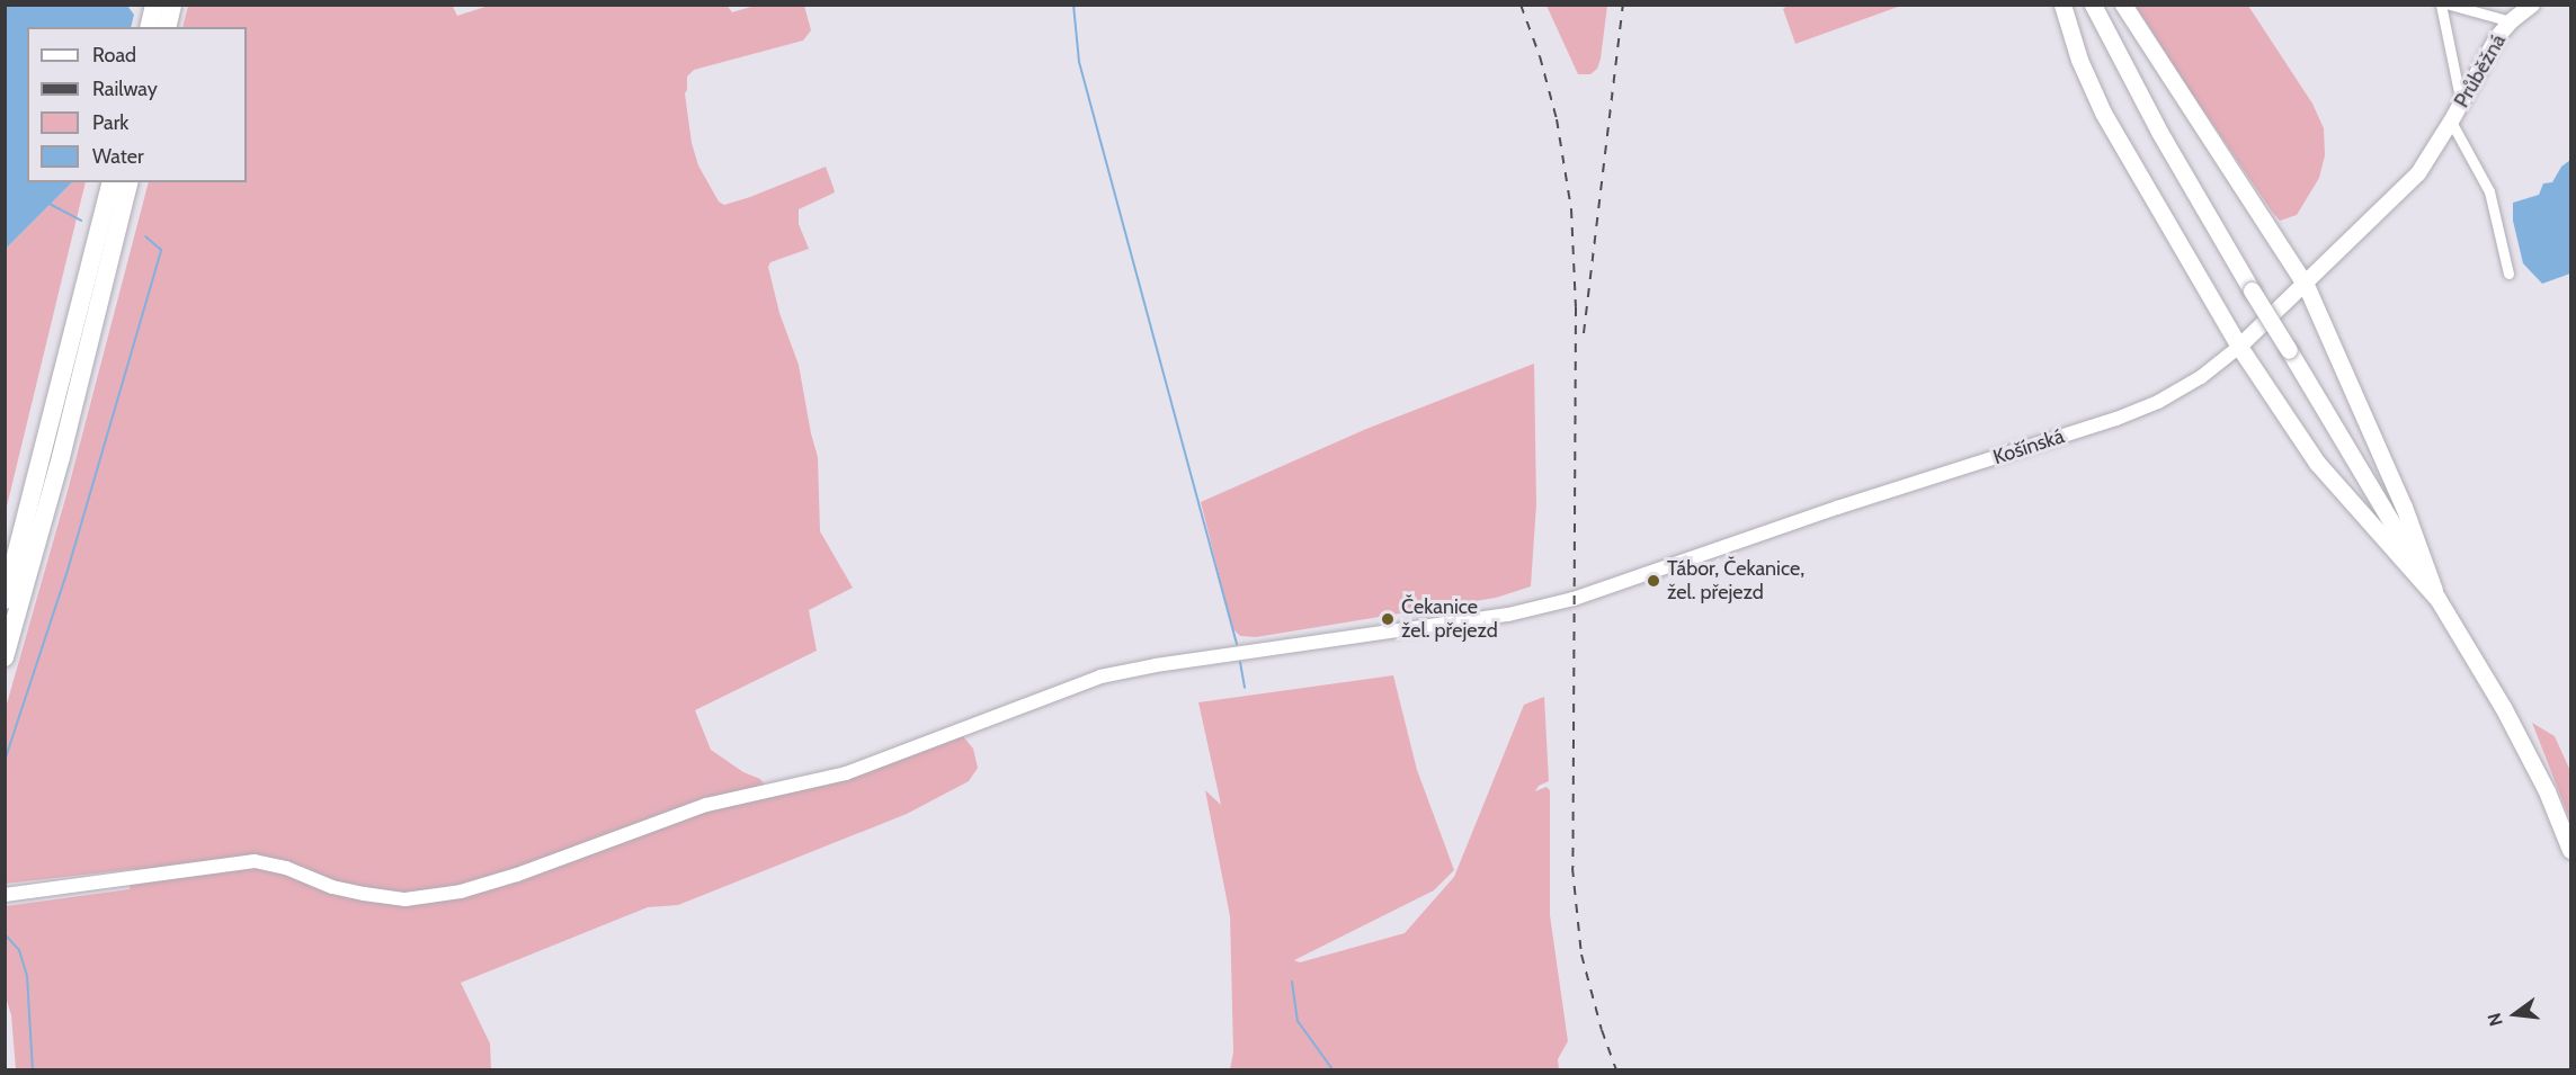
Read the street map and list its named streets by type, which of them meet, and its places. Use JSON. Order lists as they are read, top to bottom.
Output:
{
  "streets": {
    "main road": ["Průběžná", "Košínská"]
  },
  "crossings": [
    ["Průběžná", "Košínská"]
  ],
  "places": ["Tábor, Čekanice, žel. přejezd", "Čekanice žel. přejezd"],
  "legend": [
    "Road",
    "Railway",
    "Park",
    "Water"
  ],
  "north": "left"
}
